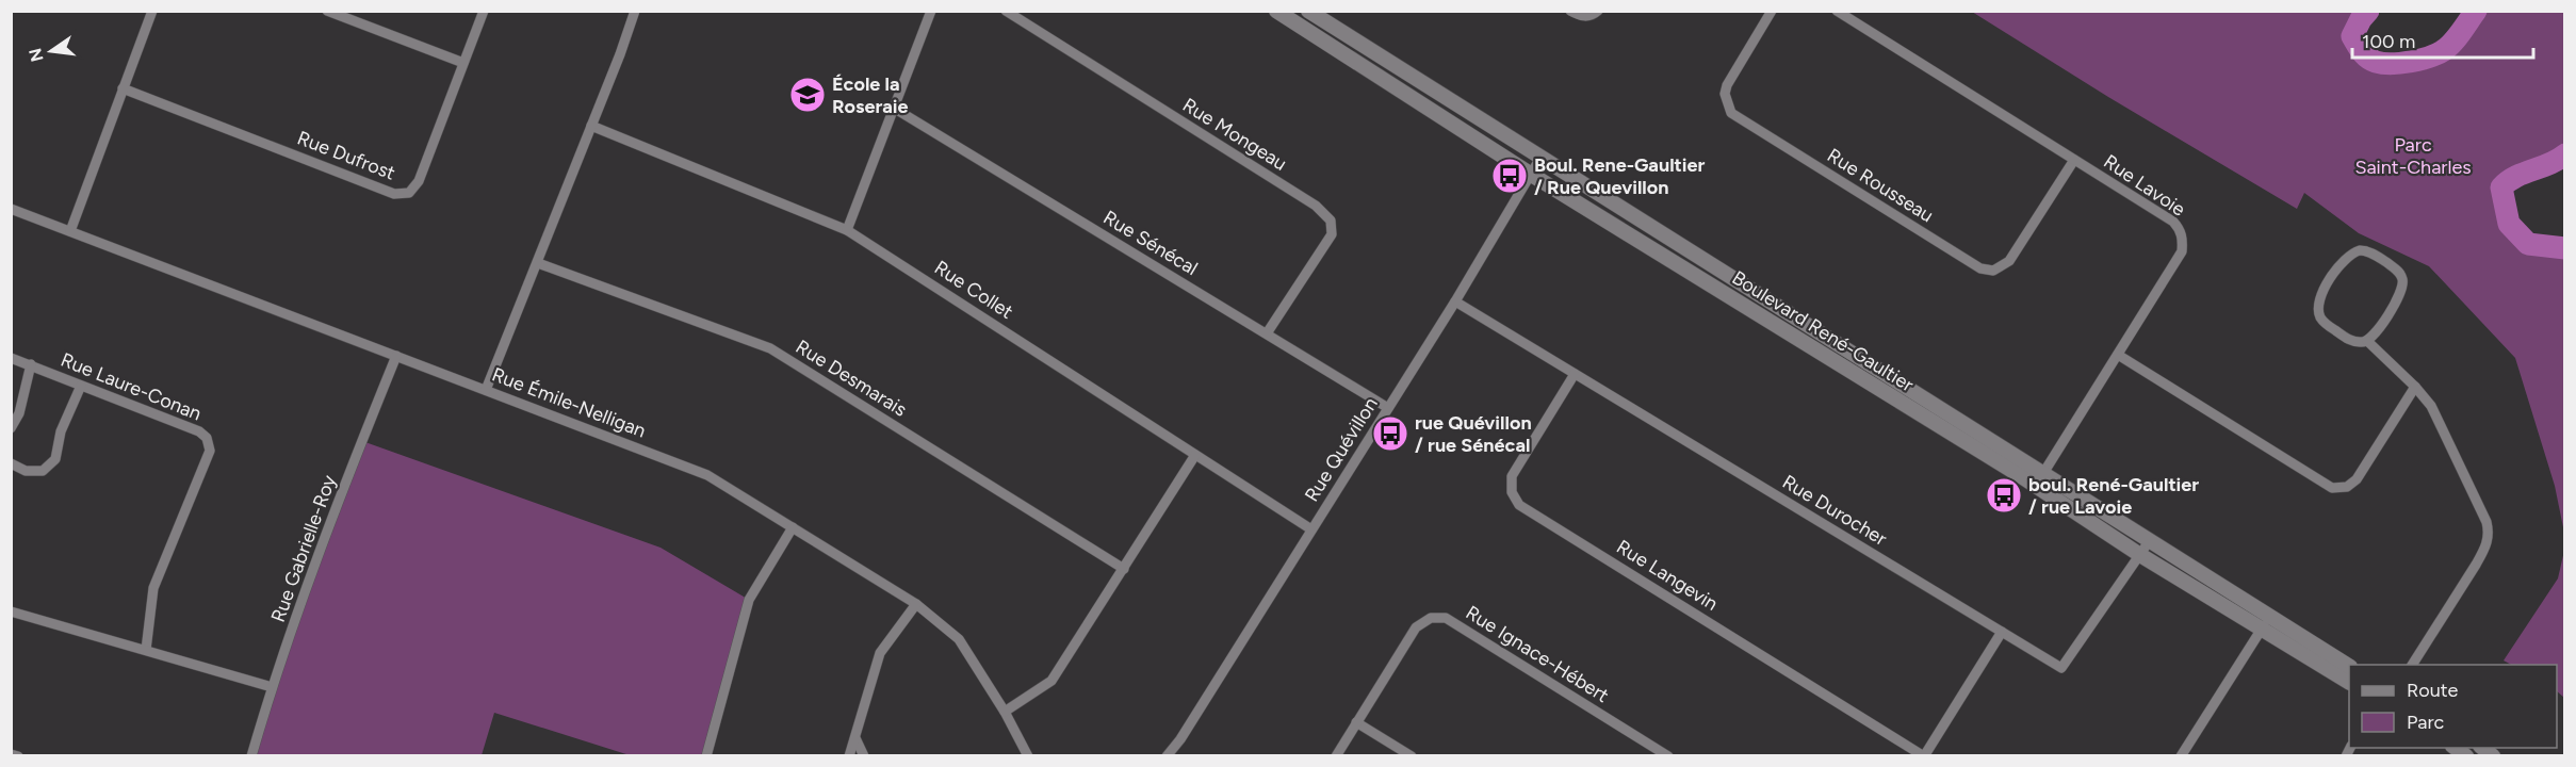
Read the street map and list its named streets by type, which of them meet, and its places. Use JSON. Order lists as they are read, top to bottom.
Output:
{
  "streets": {
    "street": [
      "Rue Mongeau",
      "Rue Dufrost",
      "Rue Rousseau",
      "Rue Lavoie",
      "Rue Sénécal",
      "Rue Collet",
      "Boulevard René-Gaultier",
      "Rue Desmarais",
      "Rue Laure-Conan",
      "Rue Émile-Nelligan",
      "Rue Quévillon",
      "Rue Durocher",
      "Rue Gabrielle-Roy",
      "Rue Langevin",
      "Rue Ignace-Hébert"
    ]
  },
  "crossings": [
    ["Rue Mongeau", "Rue Sénécal"],
    ["Rue Rousseau", "Rue Lavoie"],
    ["Rue Lavoie", "Boulevard René-Gaultier"],
    ["Rue Sénécal", "Rue Quévillon"],
    ["Rue Collet", "Rue Quévillon"],
    ["Boulevard René-Gaultier", "Rue Quévillon"],
    ["Boulevard René-Gaultier", "Rue Durocher"],
    ["Rue Émile-Nelligan", "Rue Gabrielle-Roy"],
    ["Rue Quévillon", "Rue Durocher"],
    ["Rue Durocher", "Rue Langevin"]
  ],
  "parks": ["Parc Saint-Charles"],
  "places": {
    "school or university": ["École la Roseraie"],
    "bus stop": ["Boul. Rene-Gaultier / Rue Quevillon", "rue Quévillon / rue Sénécal", "boul. René-Gaultier / rue Lavoie"]
  },
  "legend": ["Route", "Parc"],
  "scale_bar": "100 m",
  "north": "left"
}
